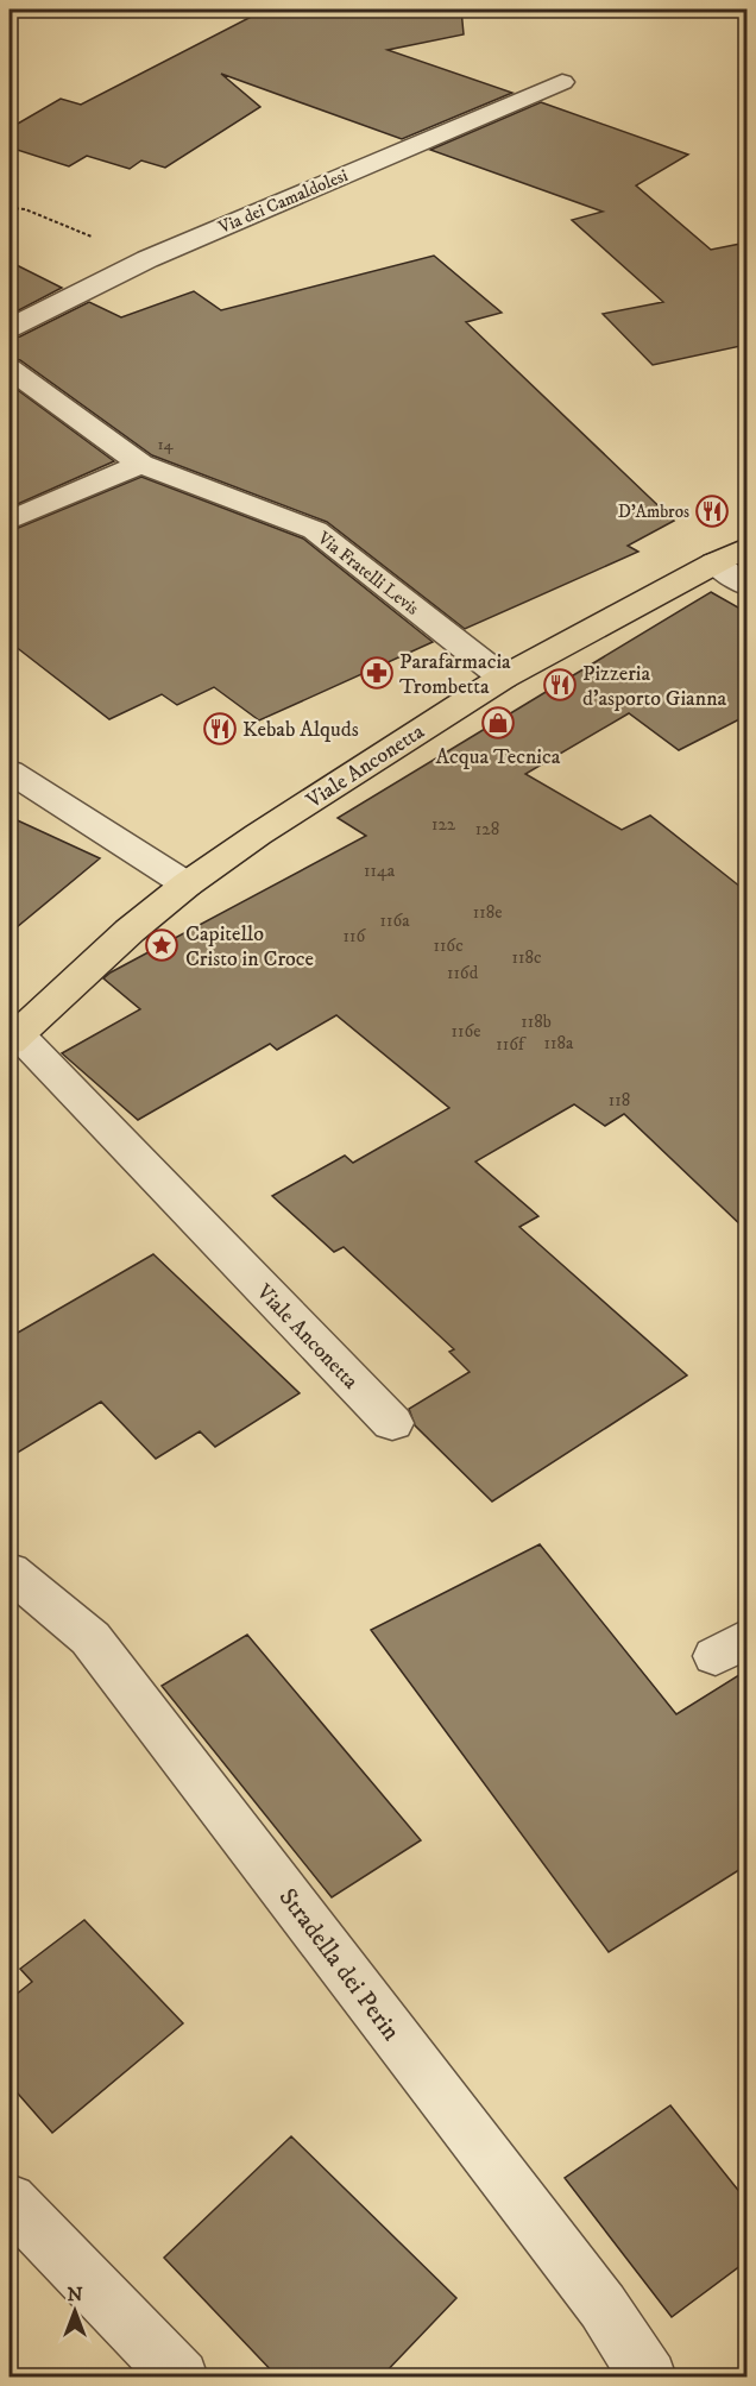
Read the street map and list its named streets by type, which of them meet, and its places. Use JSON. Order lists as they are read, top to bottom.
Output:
{
  "streets": {
    "main road": ["Viale Anconetta"],
    "street": ["Via dei Camaldolesi", "Via Fratelli Levis", "Stradella dei Perin"]
  },
  "crossings": [
    ["Via Fratelli Levis", "Viale Anconetta"]
  ],
  "places": {
    "restaurant": ["D'Ambros", "Pizzeria d'asporto Gianna", "Kebab Alquds"],
    "pharmacy": ["Parafarmacia Trombetta"],
    "shop": ["Acqua Tecnica"],
    "place": ["Capitello Cristo in Croce"]
  },
  "house_numbers": [
    "14",
    "122",
    "128",
    "114a",
    "118e",
    "116a",
    "116",
    "116c",
    "118c",
    "116d",
    "118b",
    "116e",
    "118a",
    "116f",
    "118"
  ],
  "north": "top"
}
